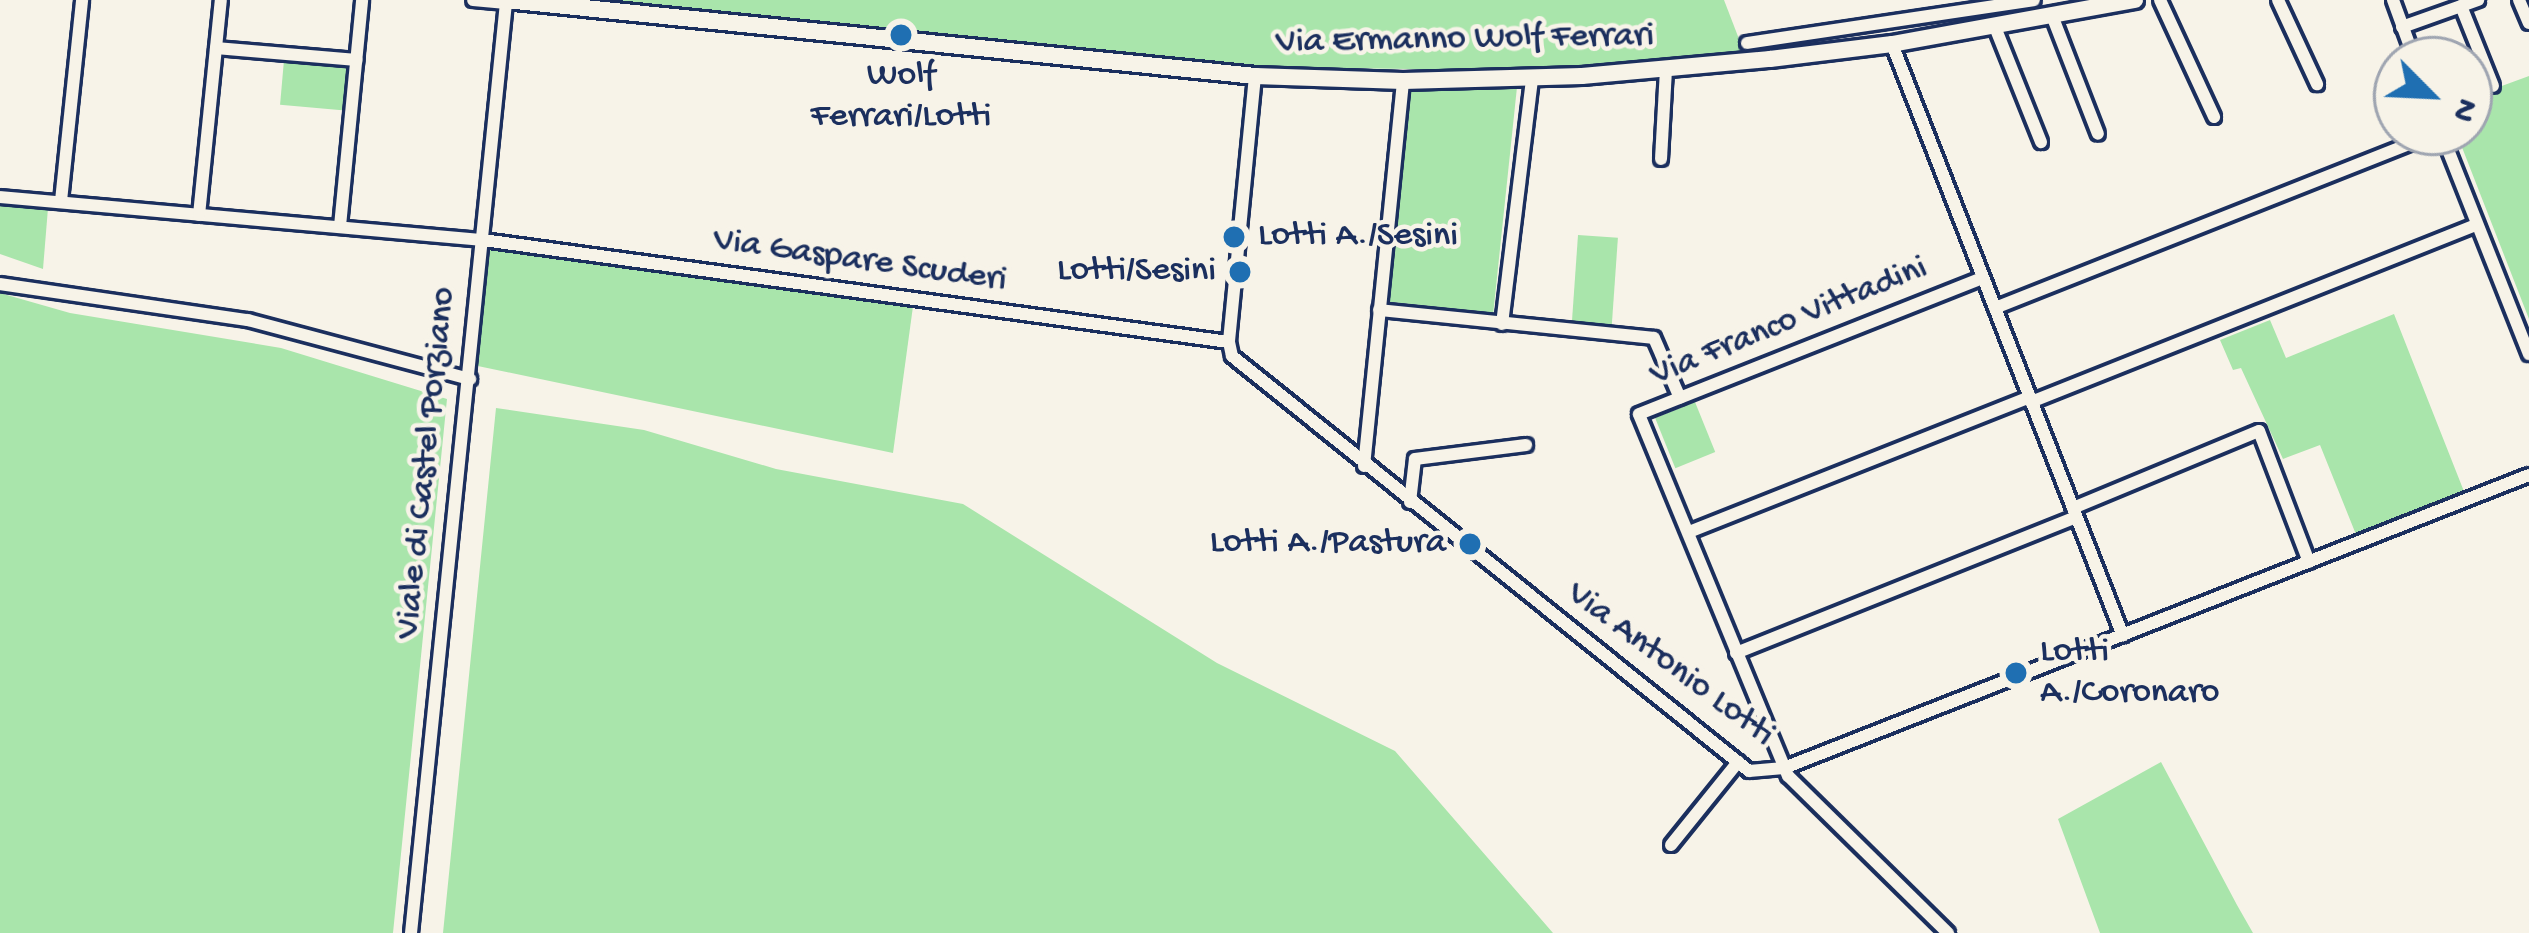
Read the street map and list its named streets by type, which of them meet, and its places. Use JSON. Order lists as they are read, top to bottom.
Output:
{
  "streets": {
    "street": [
      "Via Ermanno Wolf Ferrari",
      "Via Gaspare Scuderi",
      "Via Franco Vittadini",
      "Viale di Castel Porziano",
      "Via Antonio Lotti"
    ]
  },
  "crossings": [
    ["Via Ermanno Wolf Ferrari", "Viale di Castel Porziano"],
    ["Via Gaspare Scuderi", "Viale di Castel Porziano"],
    ["Via Gaspare Scuderi", "Via Antonio Lotti"],
    ["Via Franco Vittadini", "Via Antonio Lotti"]
  ],
  "places": [
    "Wolf Ferrari/Lotti",
    "Lotti A./Sesini",
    "Lotti/Sesini",
    "Lotti A./Pastura",
    "Lotti A./Coronaro"
  ],
  "north": "bottom right"
}
